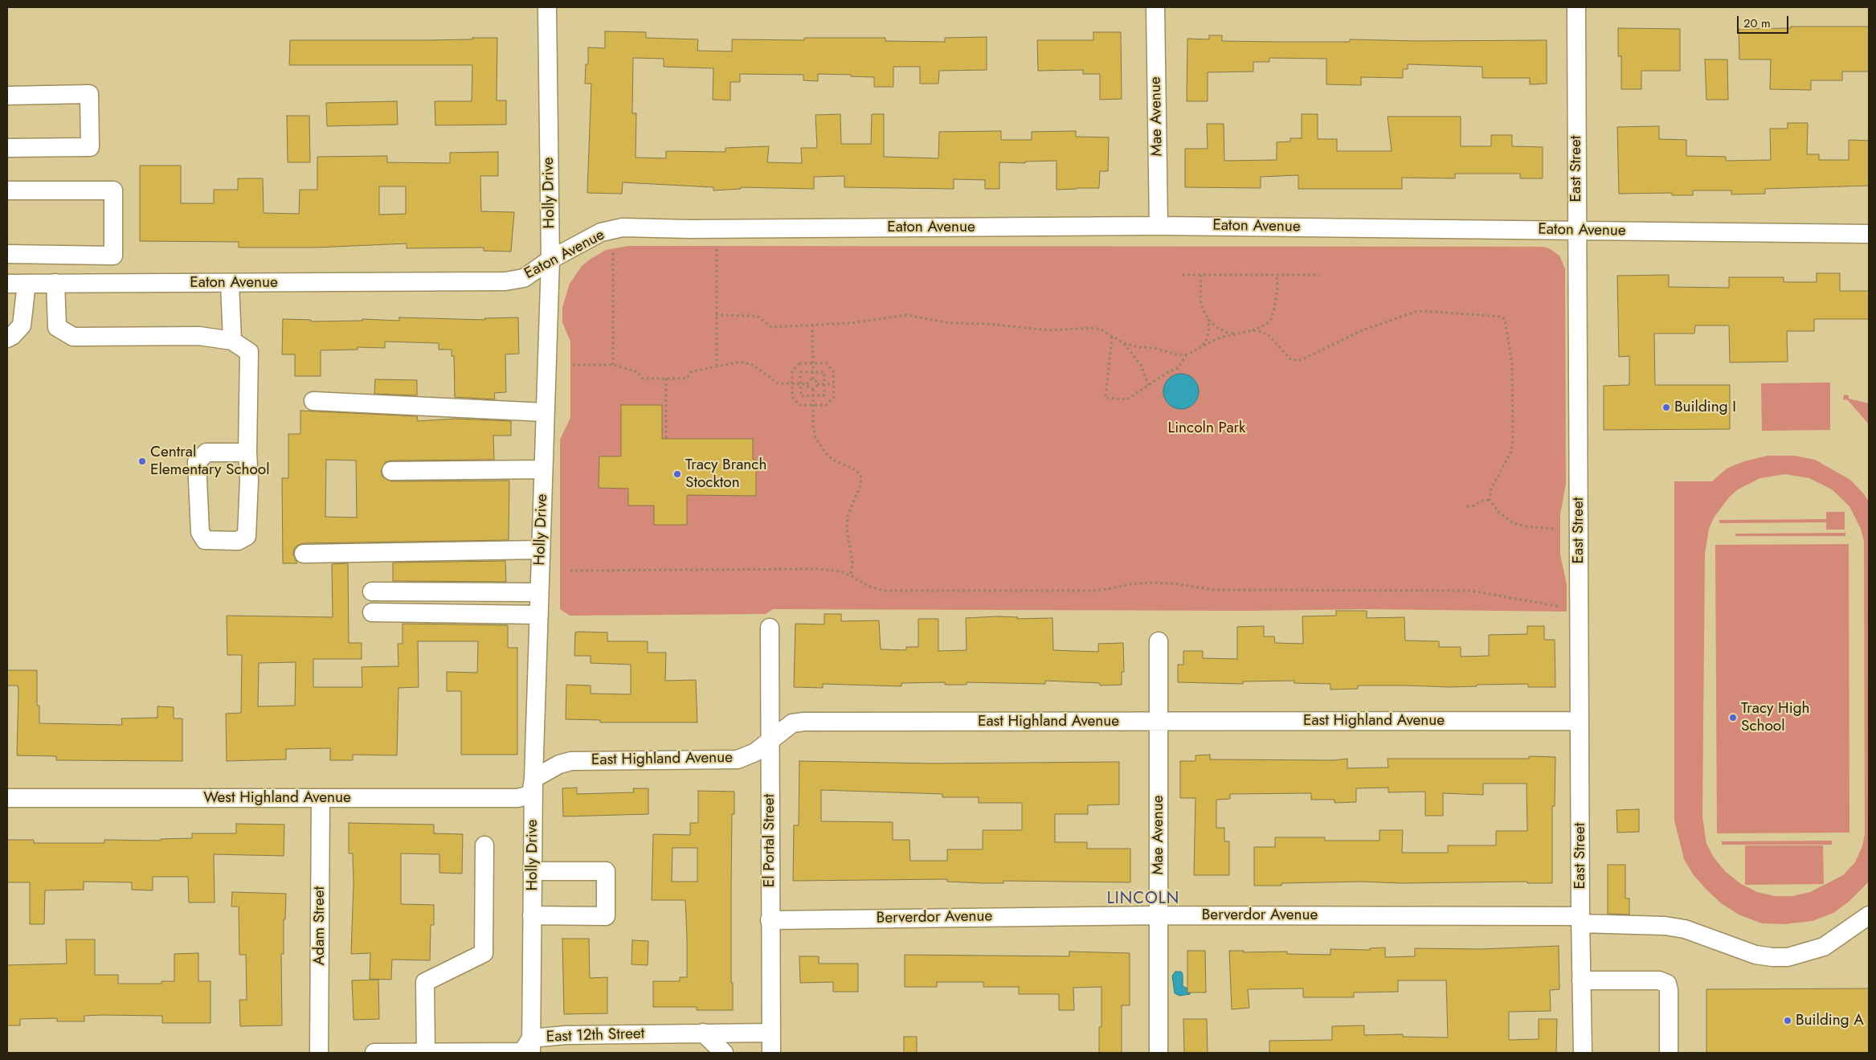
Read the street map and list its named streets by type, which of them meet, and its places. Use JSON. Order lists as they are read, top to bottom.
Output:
{
  "streets": {
    "street": [
      "Mae Avenue",
      "East Street",
      "Holly Drive",
      "Eaton Avenue",
      "East Highland Avenue",
      "West Highland Avenue",
      "El Portal Street",
      "Berverdor Avenue",
      "Adam Street",
      "East 12th Street"
    ]
  },
  "crossings": [
    ["Mae Avenue", "Eaton Avenue"],
    ["Mae Avenue", "East Highland Avenue"],
    ["Mae Avenue", "Berverdor Avenue"],
    ["East Street", "Eaton Avenue"],
    ["East Street", "East Highland Avenue"],
    ["East Street", "Berverdor Avenue"],
    ["Holly Drive", "Eaton Avenue"],
    ["Holly Drive", "East Highland Avenue"],
    ["Holly Drive", "West Highland Avenue"],
    ["Holly Drive", "East 12th Street"],
    ["East Highland Avenue", "West Highland Avenue"],
    ["East Highland Avenue", "El Portal Street"],
    ["West Highland Avenue", "Adam Street"],
    ["El Portal Street", "Berverdor Avenue"],
    ["El Portal Street", "East 12th Street"]
  ],
  "districts": ["LINCOLN"],
  "parks": ["Lincoln Park"],
  "places": [
    "Building I",
    "Central Elementary School",
    "Tracy Branch Stockton",
    "Tracy High School",
    "Building A"
  ],
  "scale_bar": "20 m"
}
